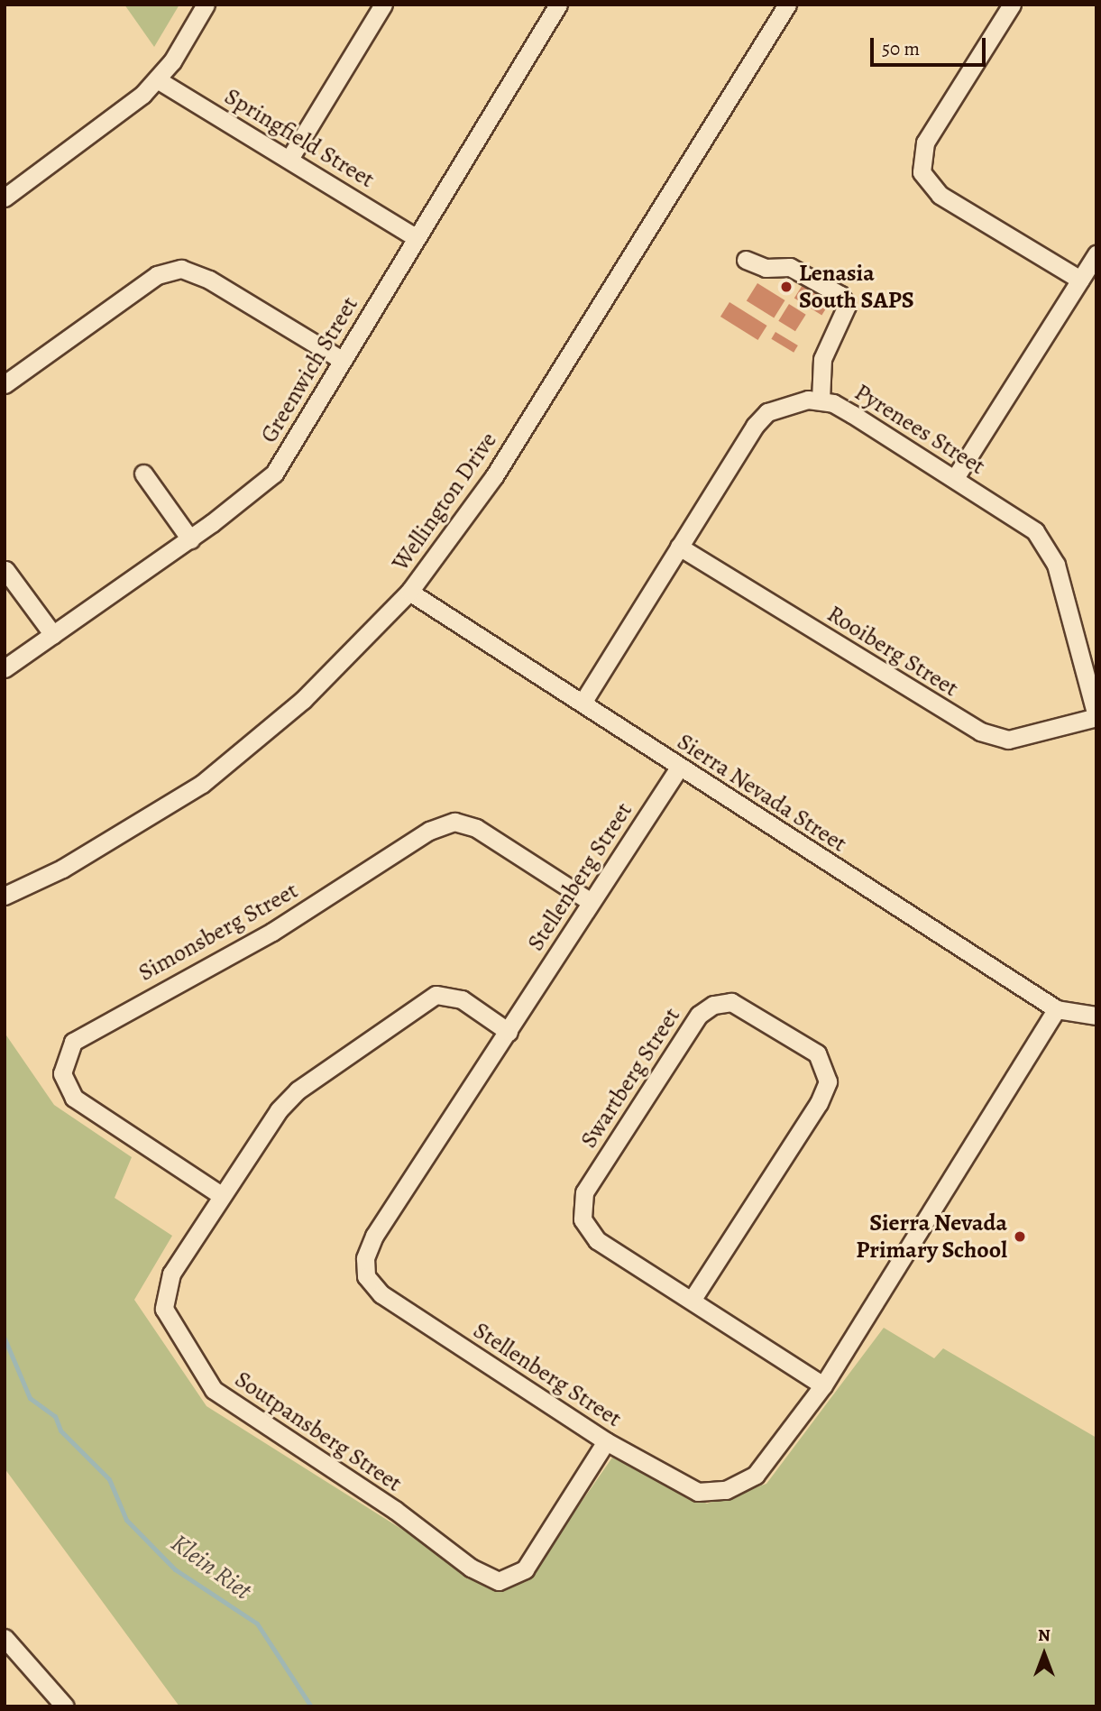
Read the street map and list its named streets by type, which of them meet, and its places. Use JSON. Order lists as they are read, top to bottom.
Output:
{
  "streets": {
    "street": [
      "Springfield Street",
      "Greenwich Street",
      "Pyrenees Street",
      "Wellington Drive",
      "Rooiberg Street",
      "Sierra Nevada Street",
      "Stellenberg Street",
      "Simonsberg Street",
      "Swartberg Street",
      "Soutpansberg Street"
    ]
  },
  "crossings": [
    ["Springfield Street", "Greenwich Street"],
    ["Pyrenees Street", "Rooiberg Street"],
    ["Pyrenees Street", "Sierra Nevada Street"],
    ["Wellington Drive", "Sierra Nevada Street"],
    ["Sierra Nevada Street", "Stellenberg Street"],
    ["Stellenberg Street", "Simonsberg Street"],
    ["Stellenberg Street", "Swartberg Street"],
    ["Stellenberg Street", "Soutpansberg Street"],
    ["Simonsberg Street", "Soutpansberg Street"]
  ],
  "water": ["Klein Riet"],
  "places": ["Lenasia South SAPS", "Sierra Nevada Primary School"],
  "scale_bar": "50 m",
  "north": "top"
}
